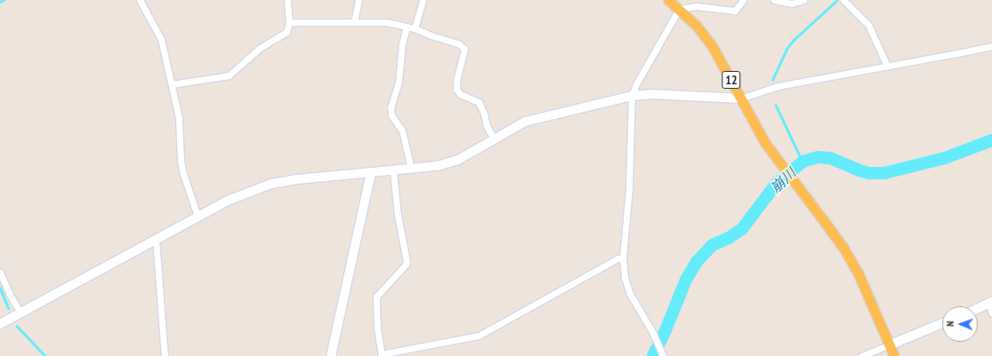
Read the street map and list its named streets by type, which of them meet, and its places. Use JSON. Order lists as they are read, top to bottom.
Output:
{
  "streets": {
    "main road": ["12"]
  },
  "water": ["崩川"],
  "north": "left"
}
